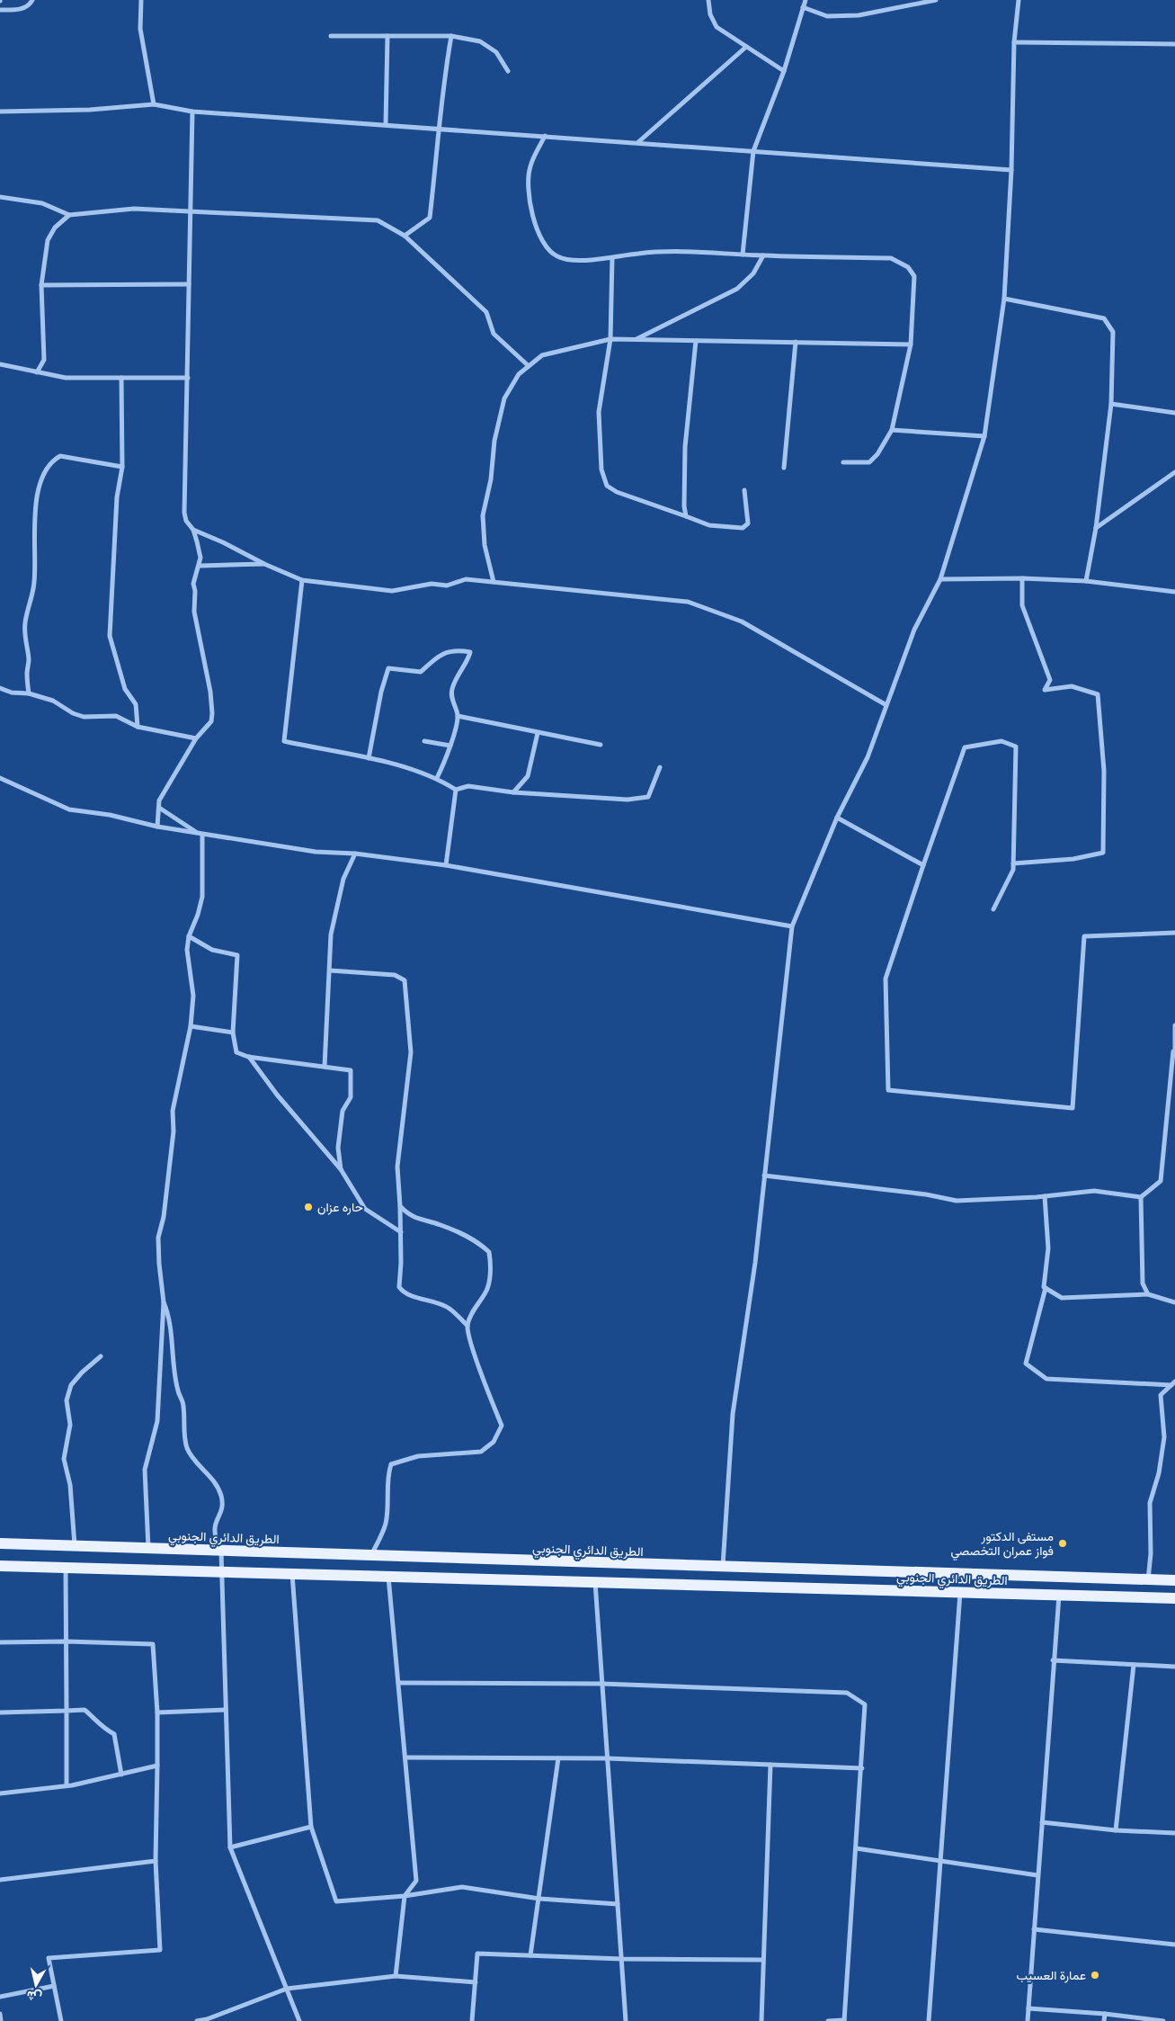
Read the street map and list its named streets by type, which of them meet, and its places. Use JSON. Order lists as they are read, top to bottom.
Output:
{
  "streets": {
    "main road": ["الطريق الدائري الجنوبي"]
  },
  "places": ["حاره عزان", "مستفى الدكتور فواز عمران التخصصي", "عمارة العسيب"],
  "north": "bottom"
}
